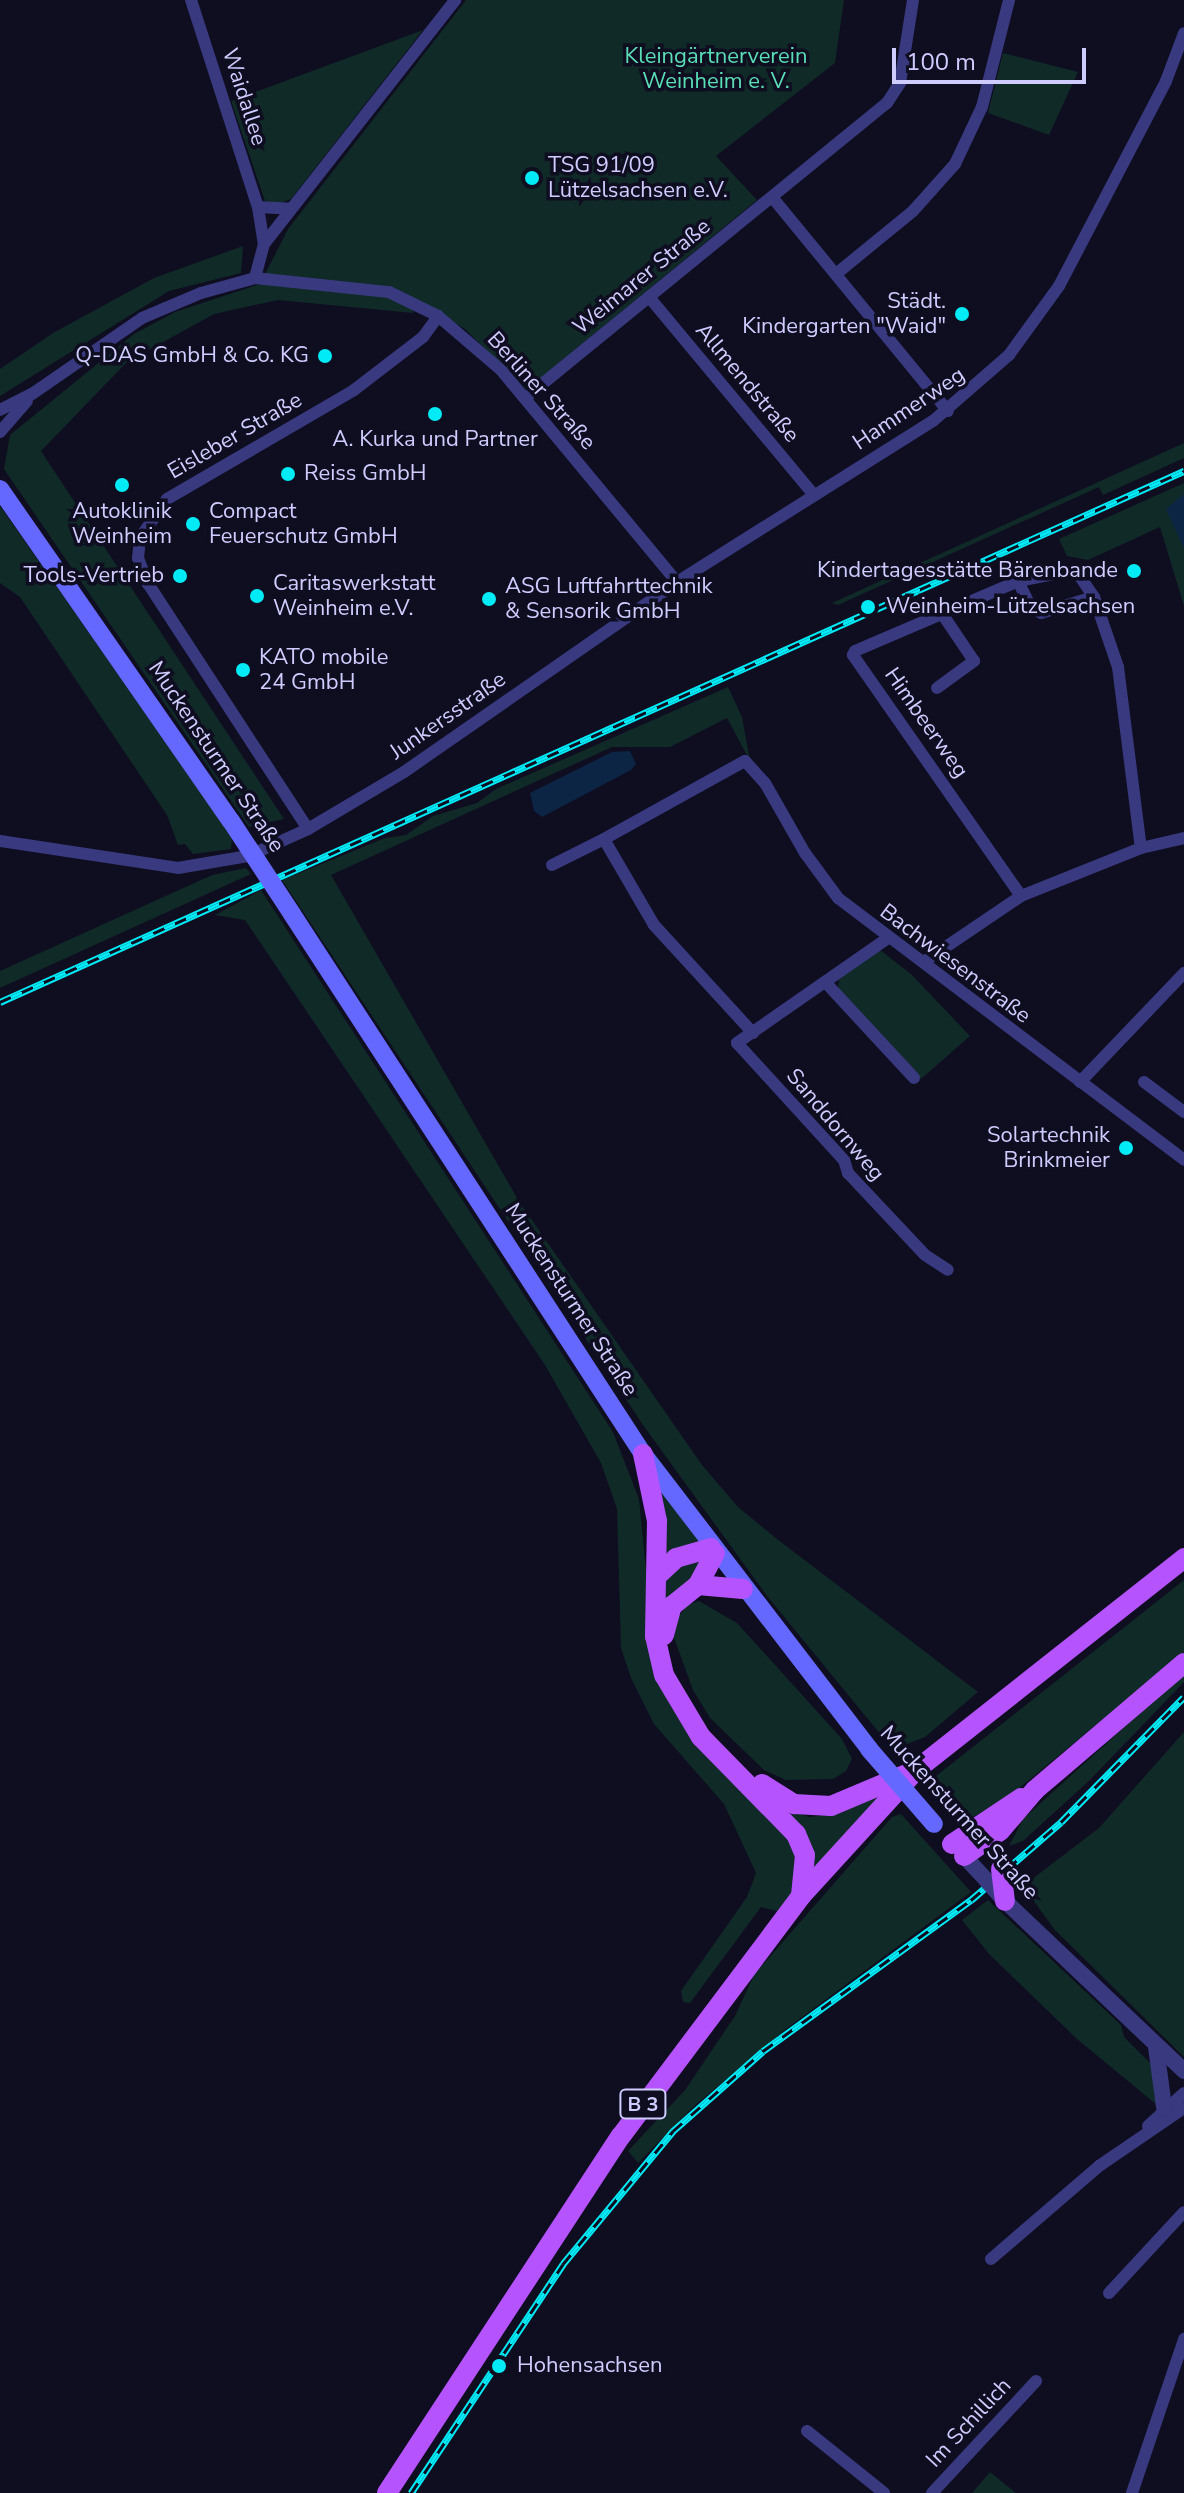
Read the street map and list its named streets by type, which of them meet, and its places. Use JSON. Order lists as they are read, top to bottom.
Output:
{
  "streets": {
    "main road": ["Muckensturmer Straße", "B 3"],
    "street": [
      "Waidallee",
      "Weimarer Straße",
      "Allmendstraße",
      "Berliner Straße",
      "Hammerweg",
      "Eisleber Straße",
      "Junkersstraße",
      "Himbeerweg",
      "Bachwiesenstraße",
      "Sanddornweg",
      "Im Schillich"
    ]
  },
  "crossings": [
    ["Waidallee", "Berliner Straße"],
    ["Weimarer Straße", "Allmendstraße"],
    ["Weimarer Straße", "Berliner Straße"],
    ["Allmendstraße", "Hammerweg"],
    ["Berliner Straße", "Hammerweg"],
    ["Berliner Straße", "Eisleber Straße"],
    ["Berliner Straße", "Junkersstraße"],
    ["Hammerweg", "Junkersstraße"],
    ["Eisleber Straße", "Junkersstraße"]
  ],
  "parks": ["Kleingärtnerverein Weinheim e. V."],
  "places": [
    "TSG 91/09 Lützelsachsen e.V.",
    "Städt. Kindergarten \"Waid\"",
    "Q-DAS GmbH & Co. KG",
    "A. Kurka und Partner",
    "Reiss GmbH",
    "Autoklinik Weinheim",
    "Compact Feuerschutz GmbH",
    "Kindertagesstätte Bärenbande",
    "Tools-Vertrieb",
    "Caritaswerkstatt Weinheim e.V.",
    "ASG Luftfahrttechnik & Sensorik GmbH",
    "Weinheim-Lützelsachsen",
    "KATO mobile 24 GmbH",
    "Solartechnik Brinkmeier",
    "Hohensachsen"
  ],
  "scale_bar": "100 m"
}
